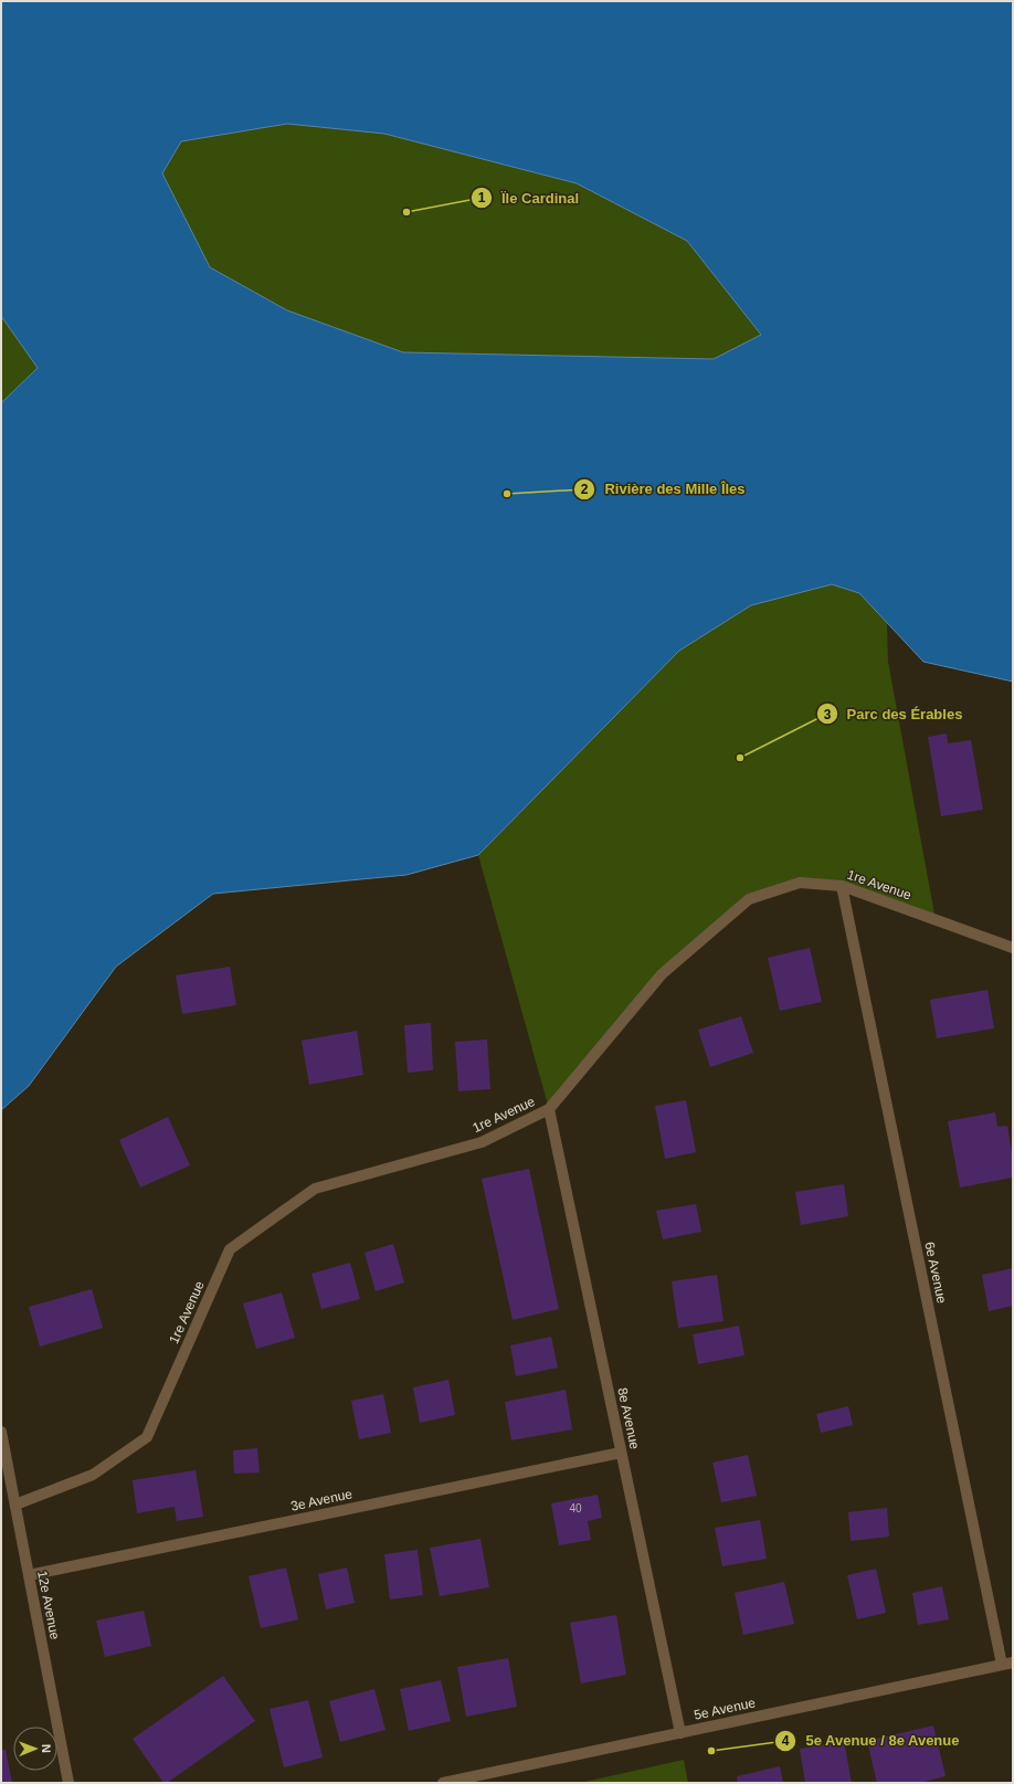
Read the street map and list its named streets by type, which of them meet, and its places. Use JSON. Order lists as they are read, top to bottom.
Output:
{
  "streets": {
    "street": [
      "1re Avenue",
      "6e Avenue",
      "8e Avenue",
      "3e Avenue",
      "12e Avenue",
      "5e Avenue"
    ]
  },
  "crossings": [
    ["1re Avenue", "6e Avenue"],
    ["1re Avenue", "8e Avenue"],
    ["1re Avenue", "12e Avenue"],
    ["6e Avenue", "5e Avenue"],
    ["8e Avenue", "3e Avenue"],
    ["8e Avenue", "5e Avenue"],
    ["3e Avenue", "12e Avenue"]
  ],
  "places": [
    "Ïle Cardinal",
    "Rivière des Mille Îles",
    "Parc des Érables",
    "5e Avenue / 8e Avenue"
  ],
  "house_numbers": ["40"],
  "north": "right"
}
